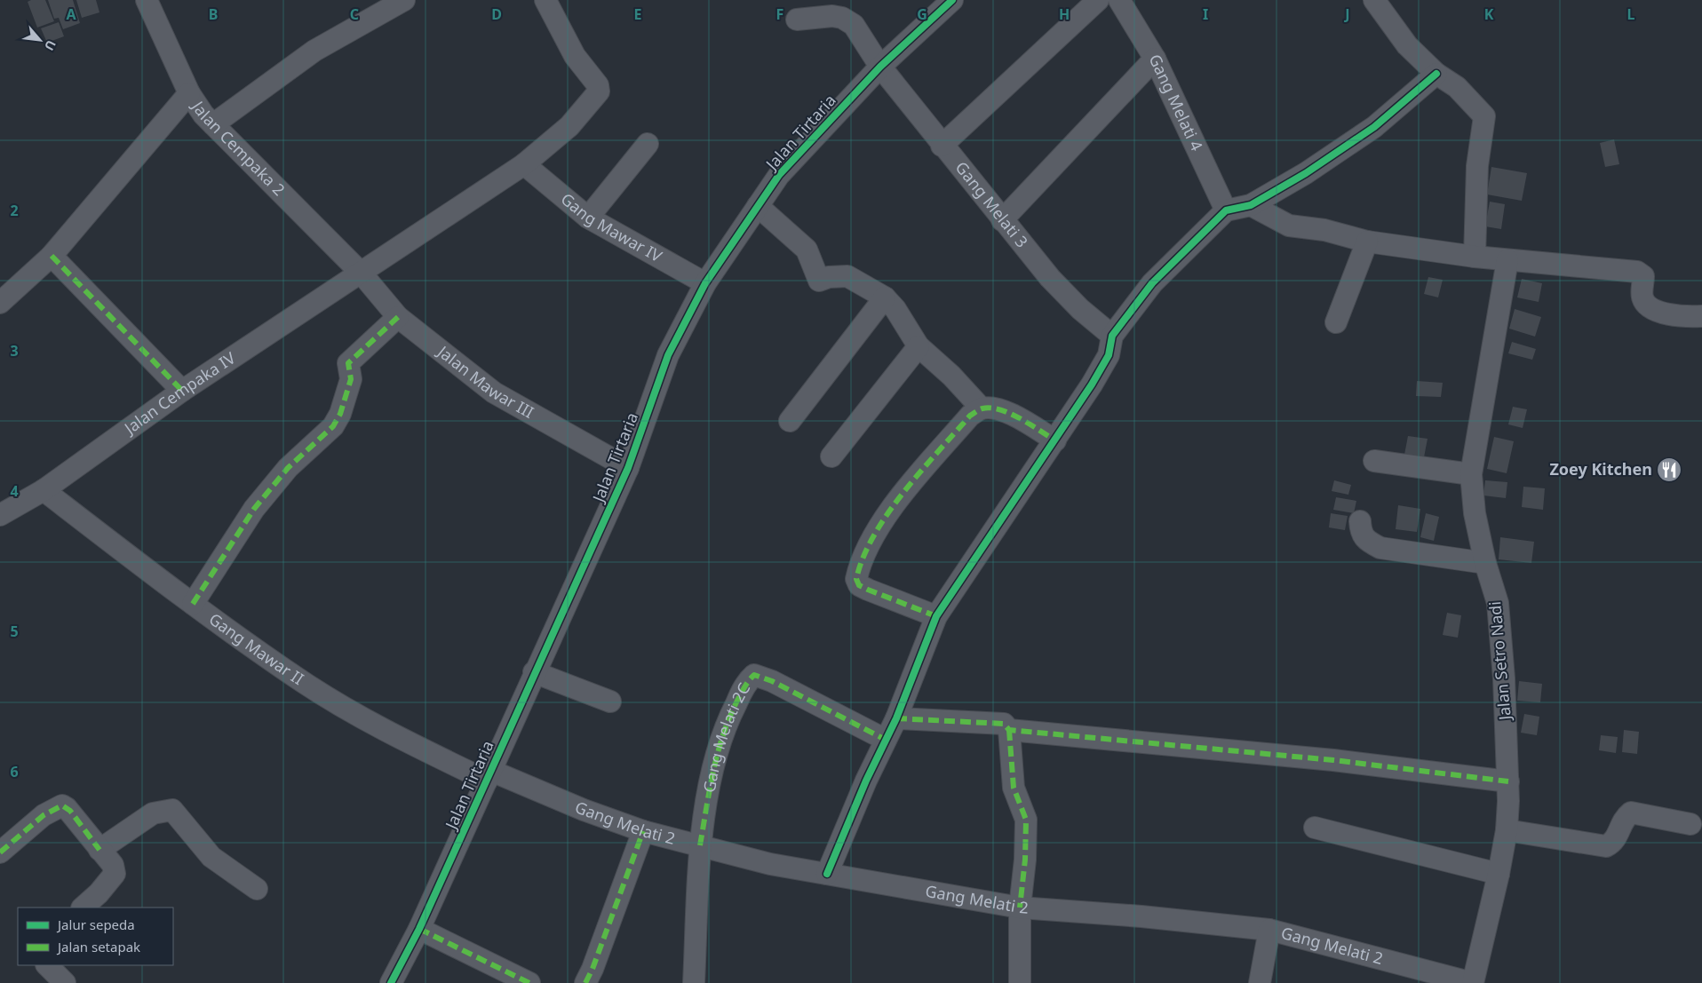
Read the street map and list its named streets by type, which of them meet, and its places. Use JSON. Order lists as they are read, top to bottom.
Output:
{
  "streets": {
    "street": [
      "Gang Melati 4",
      "Jalan Tirtaria",
      "Jalan Cempaka 2",
      "Gang Melati 3",
      "Gang Mawar IV",
      "Jalan Mawar III",
      "Jalan Cempaka IV",
      "Gang Mawar II",
      "Jalan Setro Nadi",
      "Gang Melati 2C",
      "Gang Melati 2"
    ]
  },
  "crossings": [
    ["Jalan Tirtaria", "Gang Melati 3"],
    ["Jalan Tirtaria", "Gang Mawar IV"],
    ["Jalan Tirtaria", "Jalan Mawar III"],
    ["Jalan Tirtaria", "Gang Mawar II"],
    ["Jalan Tirtaria", "Gang Melati 2"],
    ["Jalan Cempaka 2", "Jalan Mawar III"],
    ["Jalan Cempaka 2", "Jalan Cempaka IV"],
    ["Gang Mawar IV", "Jalan Cempaka IV"],
    ["Jalan Mawar III", "Jalan Cempaka IV"],
    ["Jalan Cempaka IV", "Gang Mawar II"],
    ["Gang Mawar II", "Gang Melati 2"],
    ["Jalan Setro Nadi", "Gang Melati 2"],
    ["Gang Melati 2C", "Gang Melati 2"]
  ],
  "places": {
    "restaurant": ["Zoey Kitchen"]
  },
  "legend": ["Jalur sepeda", "Jalan setapak"],
  "north": "bottom right",
  "grid": {
    "columns": [
      "A",
      "B",
      "C",
      "D",
      "E",
      "F",
      "G",
      "H",
      "I",
      "J",
      "K",
      "L"
    ],
    "rows": [
      "2",
      "3",
      "4",
      "5",
      "6"
    ]
  }
}
